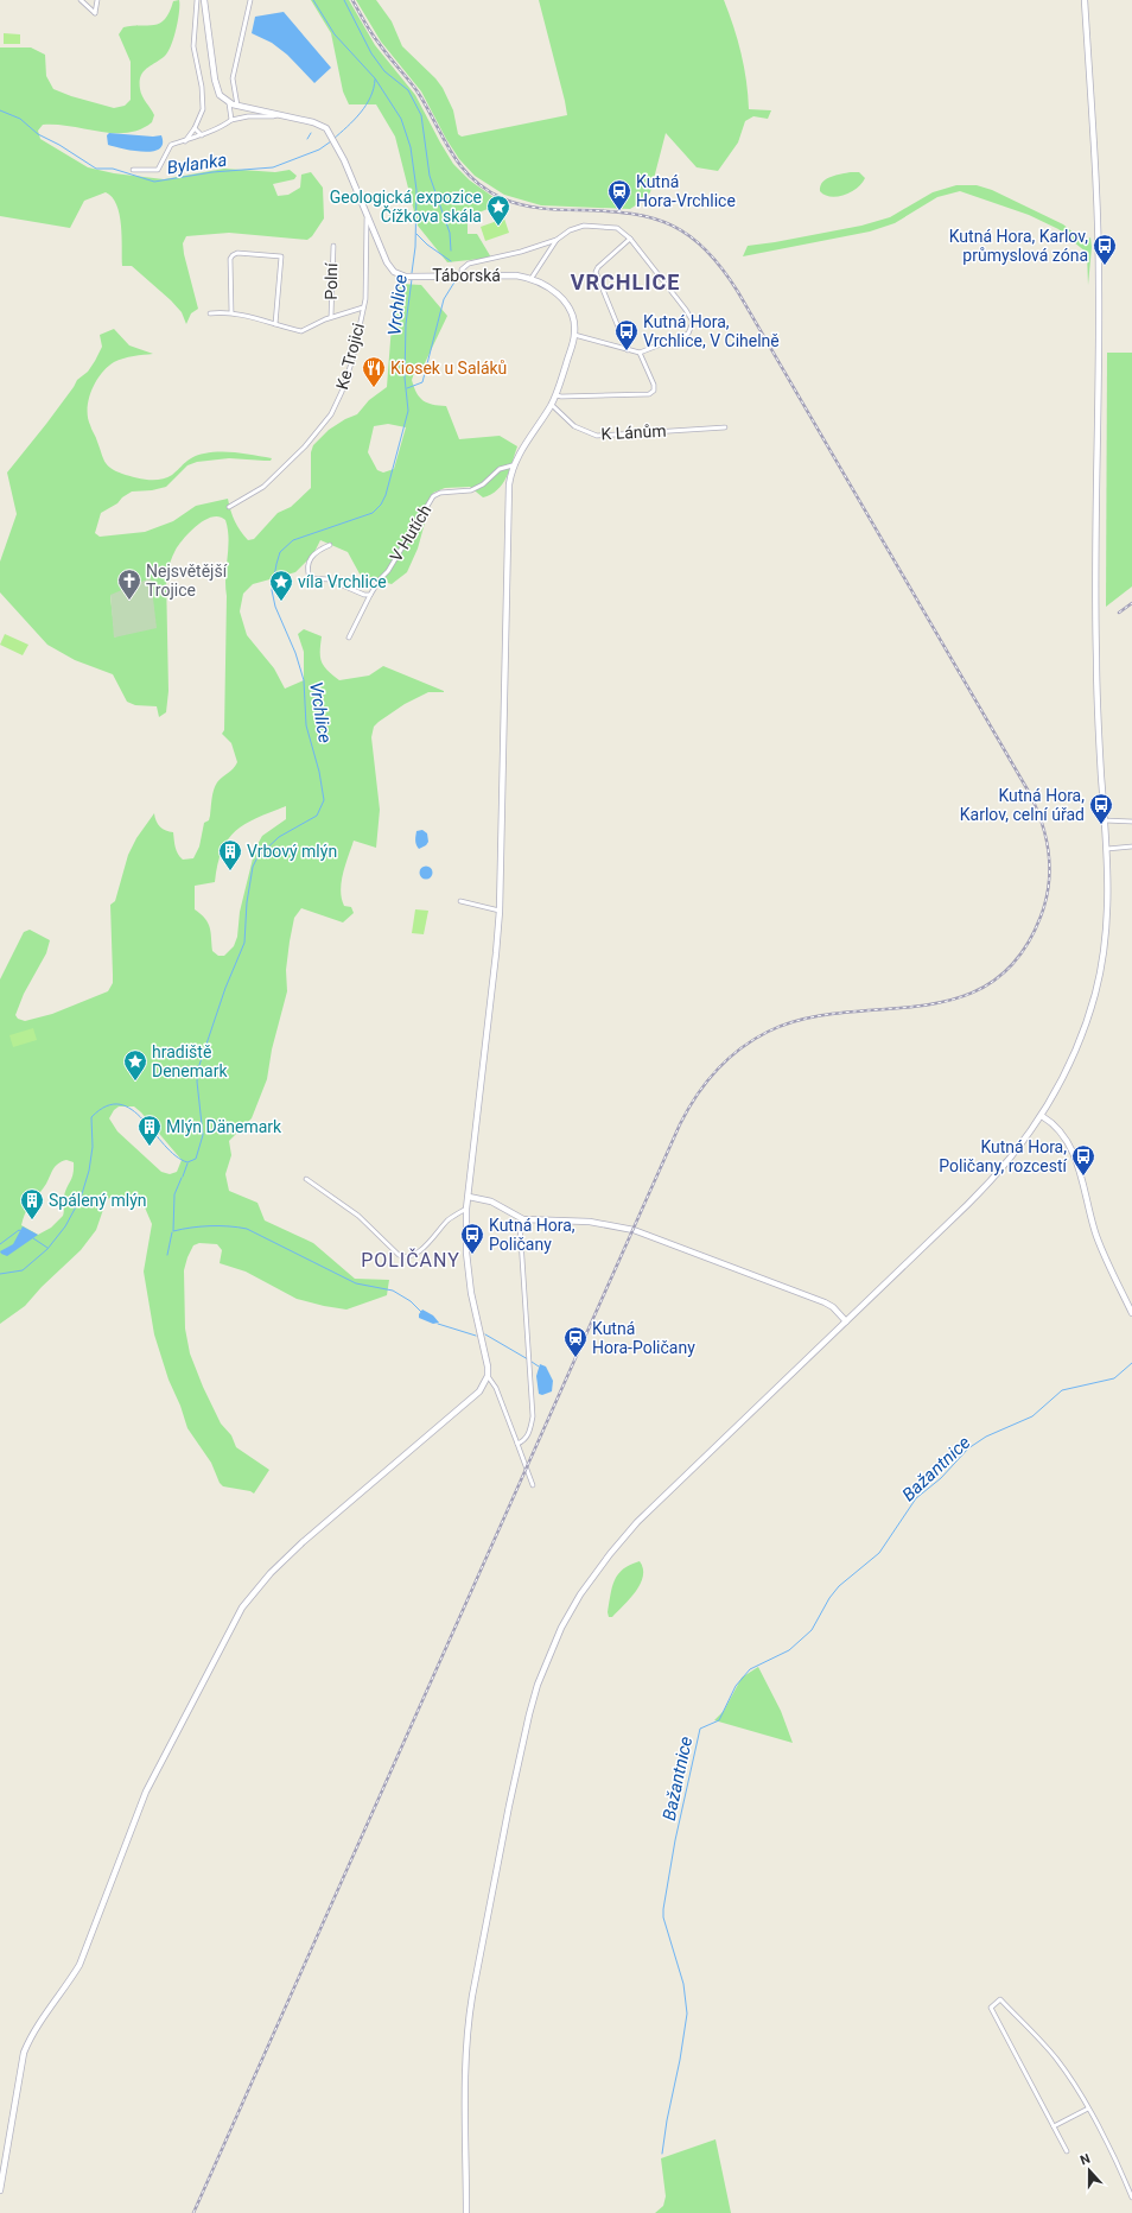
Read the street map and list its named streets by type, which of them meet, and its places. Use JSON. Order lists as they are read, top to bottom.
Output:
{
  "streets": {
    "street": [
      "Táborská",
      "Polní",
      "Ke Trojici",
      "K Lánům",
      "V Hutích"
    ]
  },
  "crossings": [
    ["Táborská", "Ke Trojici"],
    ["Táborská", "K Lánům"],
    ["Táborská", "V Hutích"]
  ],
  "districts": ["VRCHLICE", "POLIČANY"],
  "water": ["Bylanka", "Vrchlice", "Bažantnice"],
  "places": {
    "station": ["Kutná Hora-Vrchlice", "Kutná Hora-Poličany"],
    "place": ["Geologická expozice Čížkova skála", "víla Vrchlice", "hradiště Denemark"],
    "bus stop": [
      "Kutná Hora, Karlov, průmyslová zóna",
      "Kutná Hora, Vrchlice, V Cihelně",
      "Kutná Hora, Karlov, celní úřad",
      "Kutná Hora, Poličany, rozcestí",
      "Kutná Hora, Poličany"
    ],
    "restaurant": ["Kiosek u Saláků"],
    "church": ["Nejsvětější Trojice"],
    "building": ["Vrbový mlýn", "Mlýn Dänemark", "Spálený mlýn"]
  },
  "north": "top"
}
